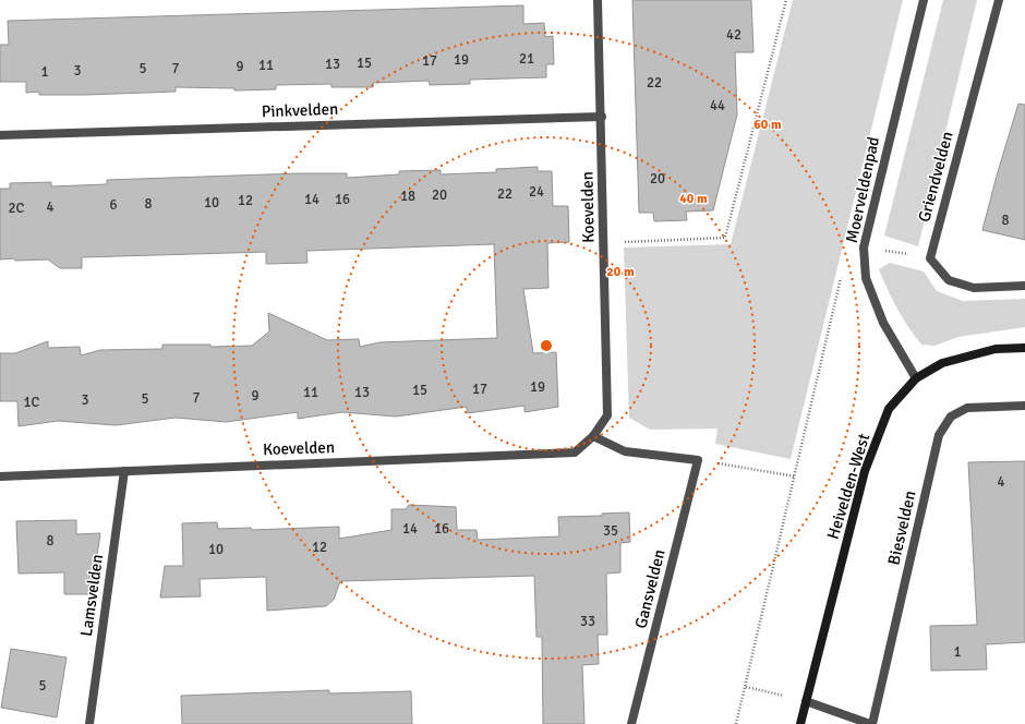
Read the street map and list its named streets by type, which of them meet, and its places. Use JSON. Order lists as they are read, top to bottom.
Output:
{
  "streets": {
    "street": [
      "Pinkvelden",
      "Griendvelden",
      "Moerveldenpad",
      "Koevelden",
      "Heivelden-West",
      "Biesvelden",
      "Gansvelden",
      "Lamsvelden"
    ]
  },
  "crossings": [
    ["Pinkvelden", "Koevelden"],
    ["Moerveldenpad", "Heivelden-West"],
    ["Koevelden", "Lamsvelden"]
  ],
  "house_numbers": [
    "42",
    "21",
    "19",
    "17",
    "15",
    "13",
    "11",
    "9",
    "5",
    "7",
    "3",
    "1",
    "22",
    "44",
    "20",
    "24",
    "22",
    "20",
    "18",
    "14",
    "16",
    "12",
    "10",
    "8",
    "6",
    "4",
    "2C",
    "8",
    "19",
    "17",
    "15",
    "11",
    "13",
    "9",
    "7",
    "5",
    "3",
    "1C",
    "4",
    "14",
    "16",
    "35",
    "8",
    "12",
    "10",
    "33",
    "1",
    "5"
  ],
  "rings": ["60 m", "40 m", "20 m"]
}
